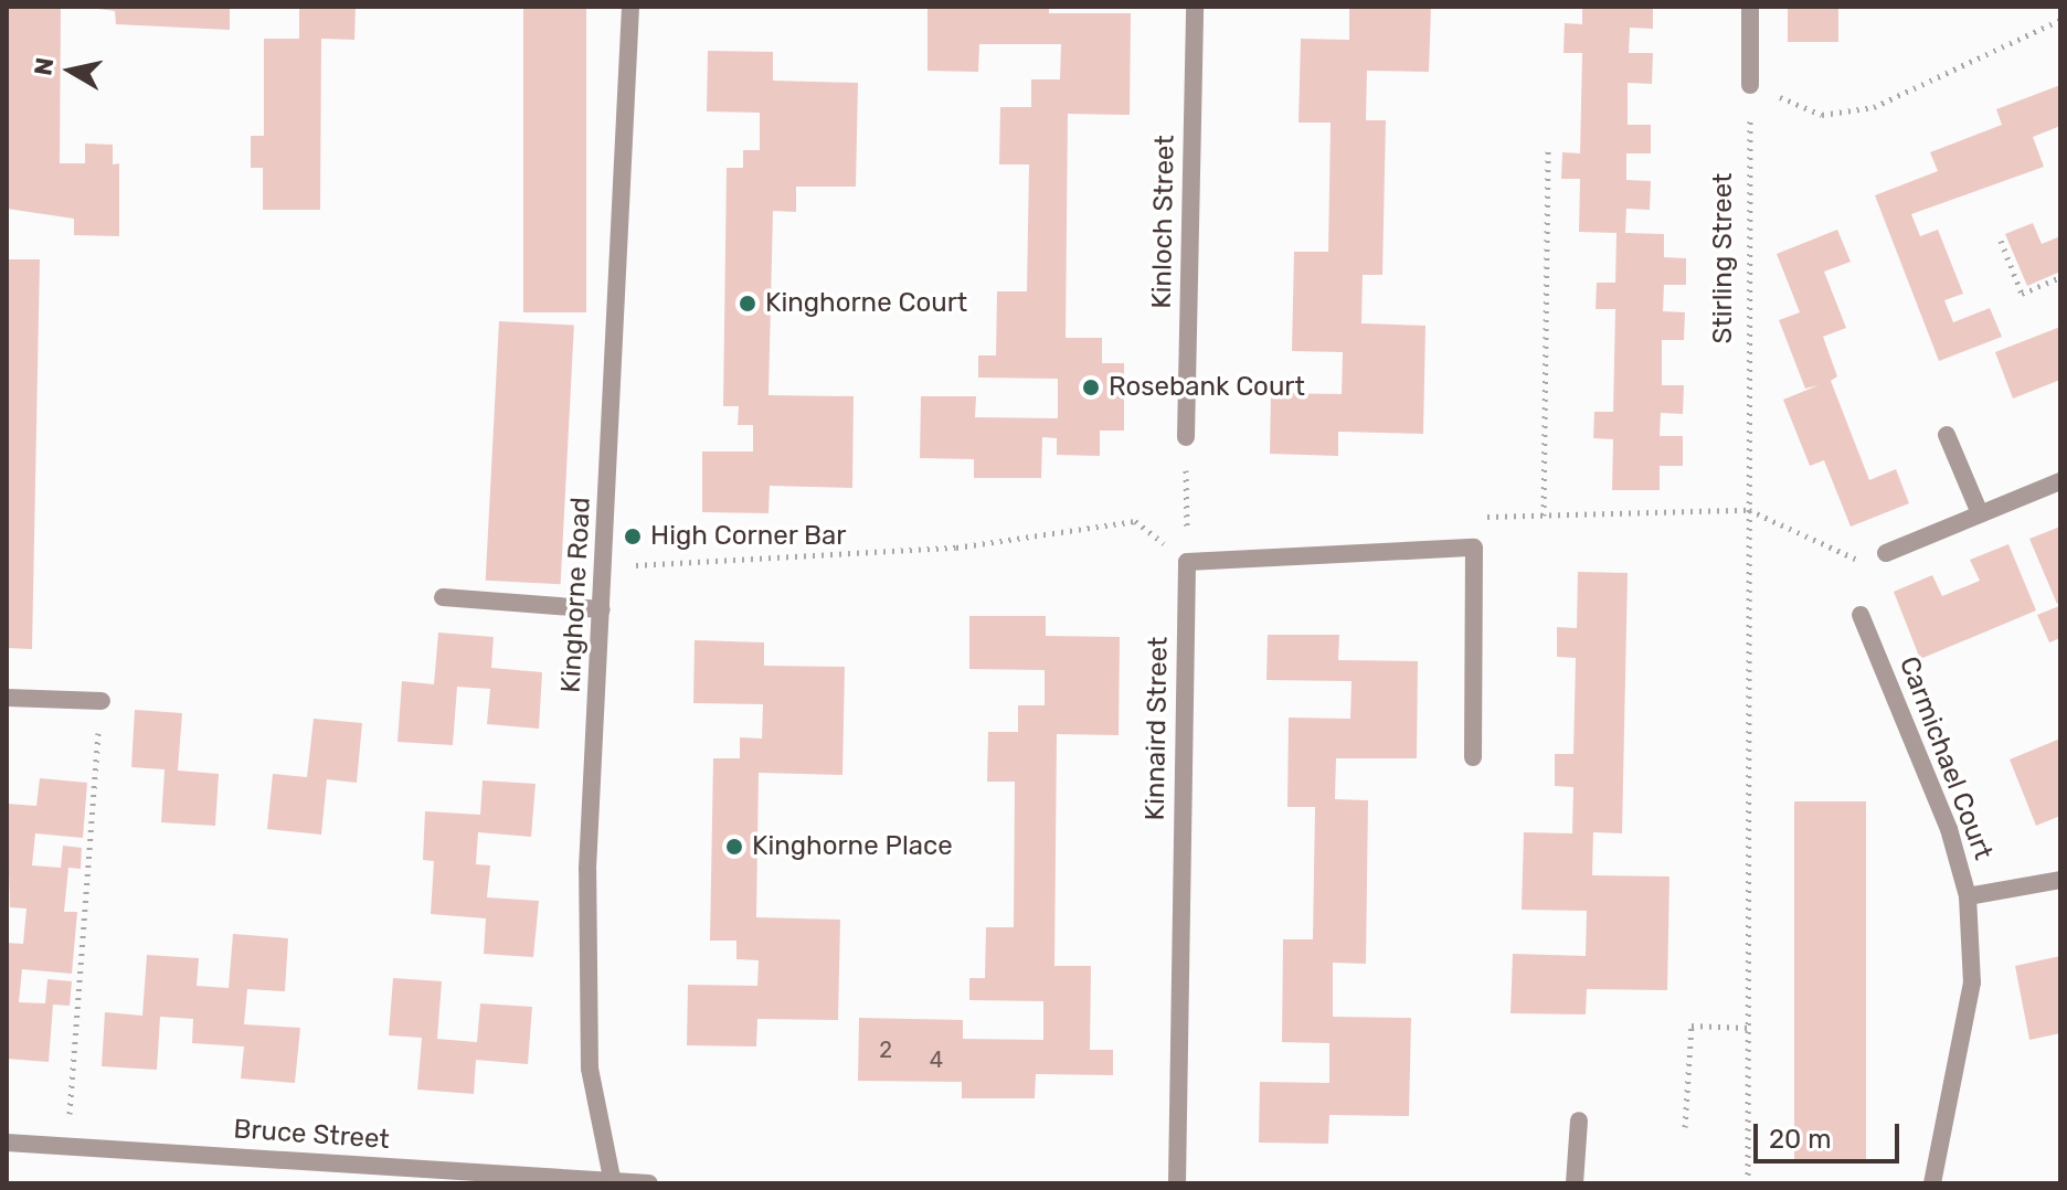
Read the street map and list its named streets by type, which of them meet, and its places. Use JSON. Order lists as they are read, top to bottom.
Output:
{
  "streets": {
    "street": [
      "Kinloch Street",
      "Kinghorne Road",
      "Kinnaird Street",
      "Carmichael Court",
      "Bruce Street"
    ],
    "path": ["Stirling Street"]
  },
  "crossings": [
    ["Kinghorne Road", "Bruce Street"]
  ],
  "places": [
    "Kinghorne Court",
    "Rosebank Court",
    "High Corner Bar",
    "Kinghorne Place"
  ],
  "house_numbers": ["2", "4"],
  "scale_bar": "20 m",
  "north": "left"
}
